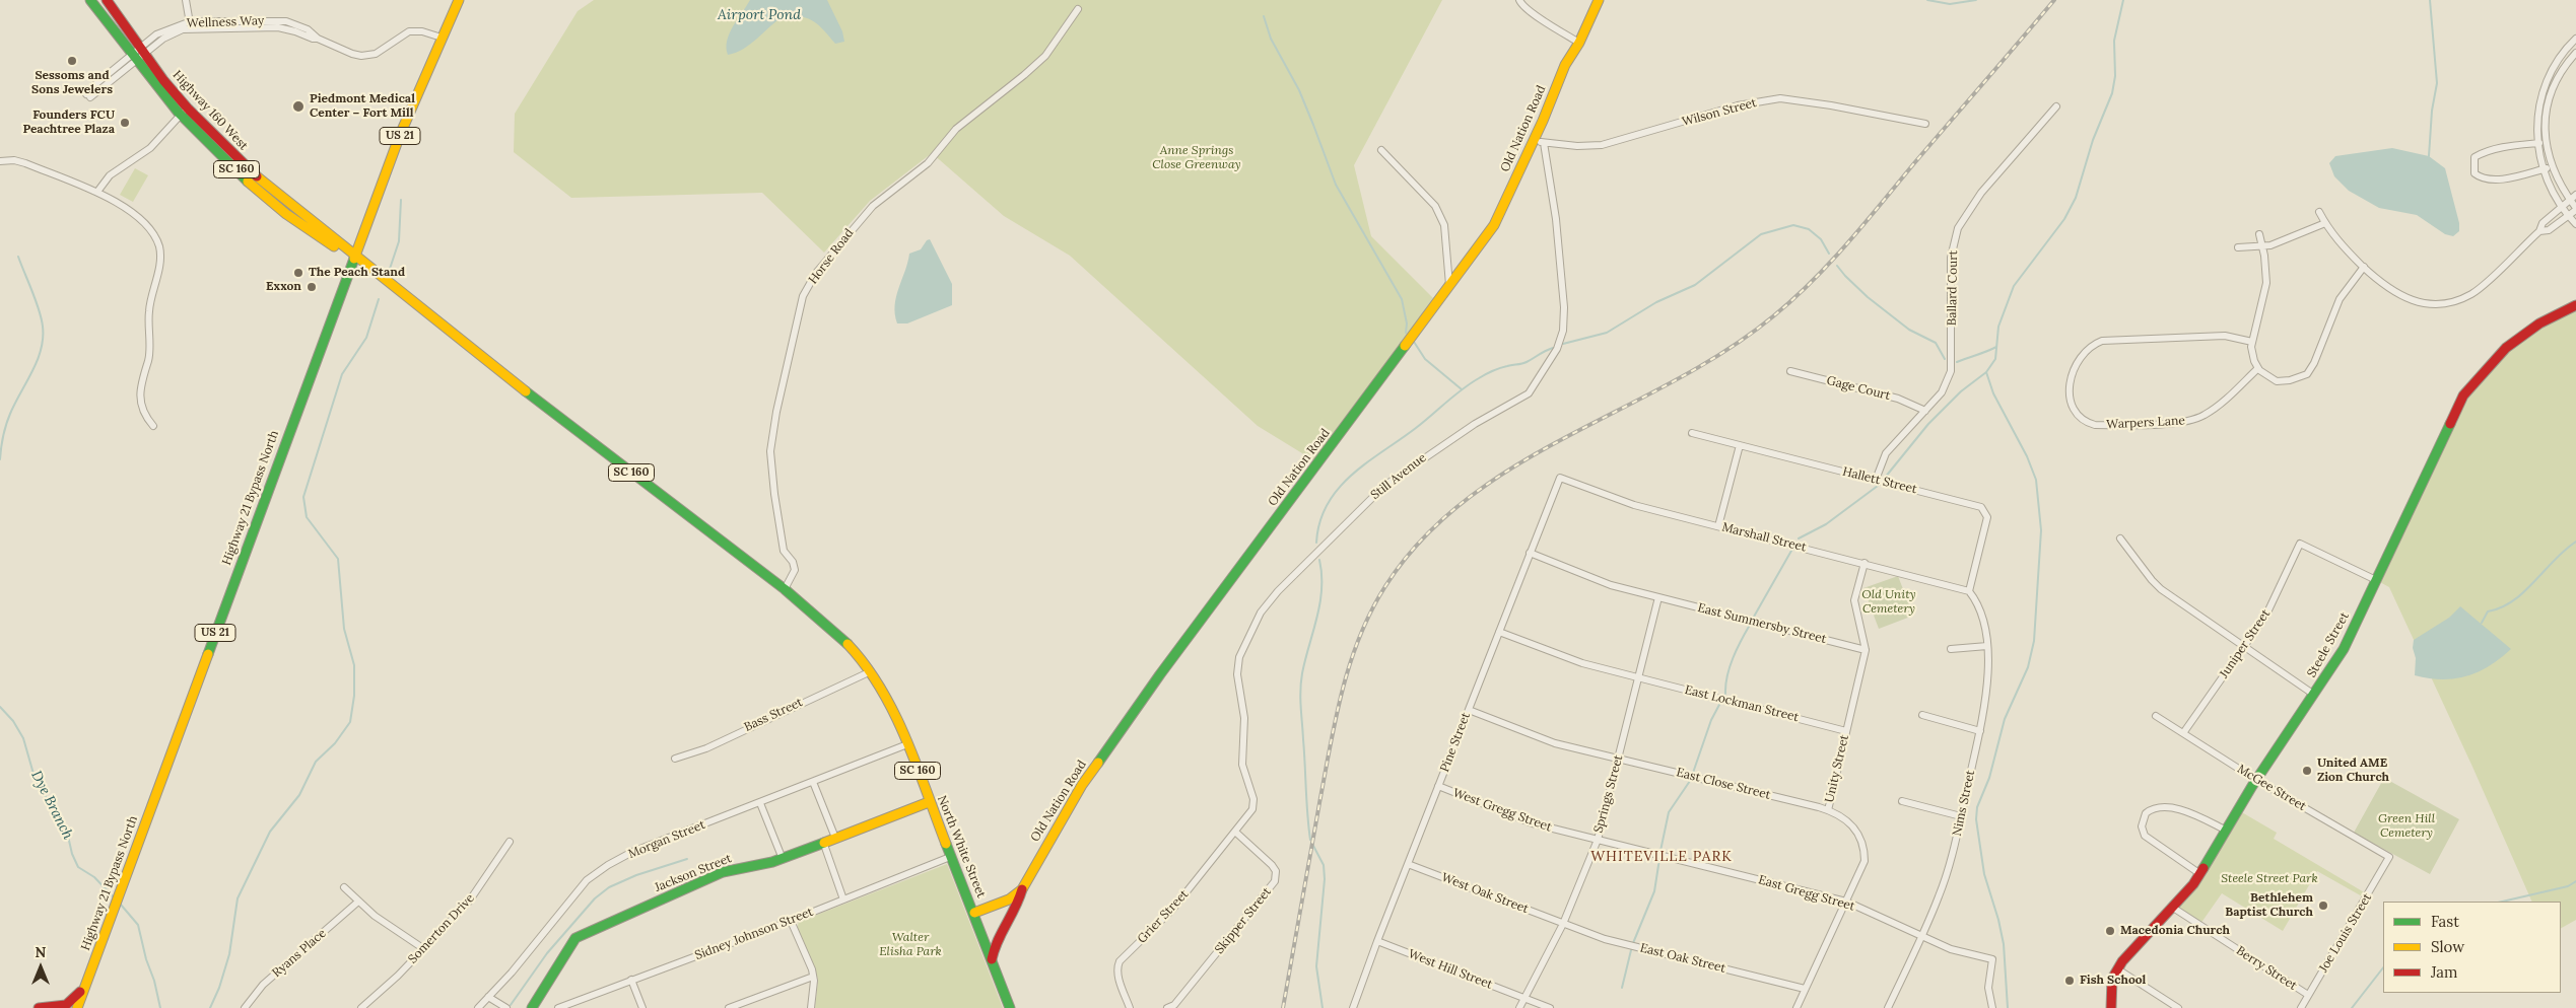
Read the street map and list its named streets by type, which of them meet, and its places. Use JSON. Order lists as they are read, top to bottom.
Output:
{
  "streets": {
    "main road": [
      "Highway 160 West",
      "Old Nation Road",
      "US 21",
      "SC 160",
      "Highway 21 Bypass North",
      "Steele Street",
      "North White Street",
      "Jackson Street"
    ],
    "street": [
      "Wellness Way",
      "Wilson Street",
      "Horse Road",
      "Ballard Court",
      "Gage Court",
      "Warpers Lane",
      "Still Avenue",
      "Hallett Street",
      "Marshall Street",
      "East Summersby Street",
      "Juniper Street",
      "East Lockman Street",
      "Bass Street",
      "Pine Street",
      "Unity Street",
      "East Close Street",
      "McGee Street",
      "Springs Street",
      "Nims Street",
      "West Gregg Street",
      "Morgan Street",
      "West Oak Street",
      "East Gregg Street",
      "Grier Street",
      "Skipper Street",
      "Somerton Drive",
      "Joe Louis Street",
      "Sidney Johnson Street",
      "Ryans Place",
      "East Oak Street",
      "Berry Street",
      "West Hill Street"
    ]
  },
  "crossings": [
    ["Wellness Way", "Highway 160 West"],
    ["Wellness Way", "Highway 21 Bypass North"],
    ["Highway 160 West", "SC 160"],
    ["Highway 160 West", "Highway 21 Bypass North"],
    ["Wilson Street", "Still Avenue"],
    ["Old Nation Road", "North White Street"],
    ["SC 160", "Horse Road"],
    ["SC 160", "Highway 21 Bypass North"],
    ["SC 160", "Bass Street"],
    ["SC 160", "North White Street"],
    ["Ballard Court", "Gage Court"],
    ["Ballard Court", "Hallett Street"],
    ["Still Avenue", "Grier Street"],
    ["Still Avenue", "Skipper Street"],
    ["Hallett Street", "Marshall Street"],
    ["Hallett Street", "Nims Street"],
    ["Marshall Street", "Pine Street"],
    ["Marshall Street", "Unity Street"],
    ["Marshall Street", "Nims Street"],
    ["East Summersby Street", "Pine Street"],
    ["East Summersby Street", "Unity Street"],
    ["East Summersby Street", "Springs Street"],
    ["Juniper Street", "Steele Street"],
    ["Juniper Street", "McGee Street"],
    ["Steele Street", "McGee Street"],
    ["Steele Street", "Berry Street"],
    ["East Lockman Street", "Pine Street"],
    ["East Lockman Street", "Unity Street"],
    ["East Lockman Street", "Springs Street"],
    ["Bass Street", "North White Street"],
    ["Pine Street", "East Close Street"],
    ["Pine Street", "West Gregg Street"],
    ["Pine Street", "West Oak Street"],
    ["Pine Street", "West Hill Street"],
    ["Unity Street", "East Close Street"],
    ["Unity Street", "East Gregg Street"],
    ["Unity Street", "East Oak Street"],
    ["East Close Street", "Springs Street"],
    ["McGee Street", "Joe Louis Street"],
    ["Springs Street", "West Gregg Street"],
    ["Springs Street", "West Oak Street"],
    ["Springs Street", "East Gregg Street"],
    ["Springs Street", "East Oak Street"],
    ["Springs Street", "West Hill Street"],
    ["Nims Street", "East Gregg Street"],
    ["West Gregg Street", "East Gregg Street"],
    ["Morgan Street", "North White Street"],
    ["North White Street", "Jackson Street"],
    ["North White Street", "Sidney Johnson Street"],
    ["West Oak Street", "East Oak Street"],
    ["Grier Street", "Skipper Street"],
    ["Joe Louis Street", "Berry Street"]
  ],
  "districts": ["WHITEVILLE PARK"],
  "water": ["Airport Pond", "Dye Branch"],
  "parks": [
    "Anne Springs Close Greenway",
    "Old Unity Cemetery",
    "Green Hill Cemetery",
    "Steele Street Park",
    "Walter Elisha Park"
  ],
  "places": [
    "Sessoms and Sons Jewelers",
    "Piedmont Medical Center – Fort Mill",
    "Founders FCU Peachtree Plaza",
    "The Peach Stand",
    "Exxon",
    "United AME Zion Church",
    "Bethlehem Baptist Church",
    "Macedonia Church",
    "Fish School"
  ],
  "legend": ["Fast", "Slow", "Jam"],
  "north": "top"
}
